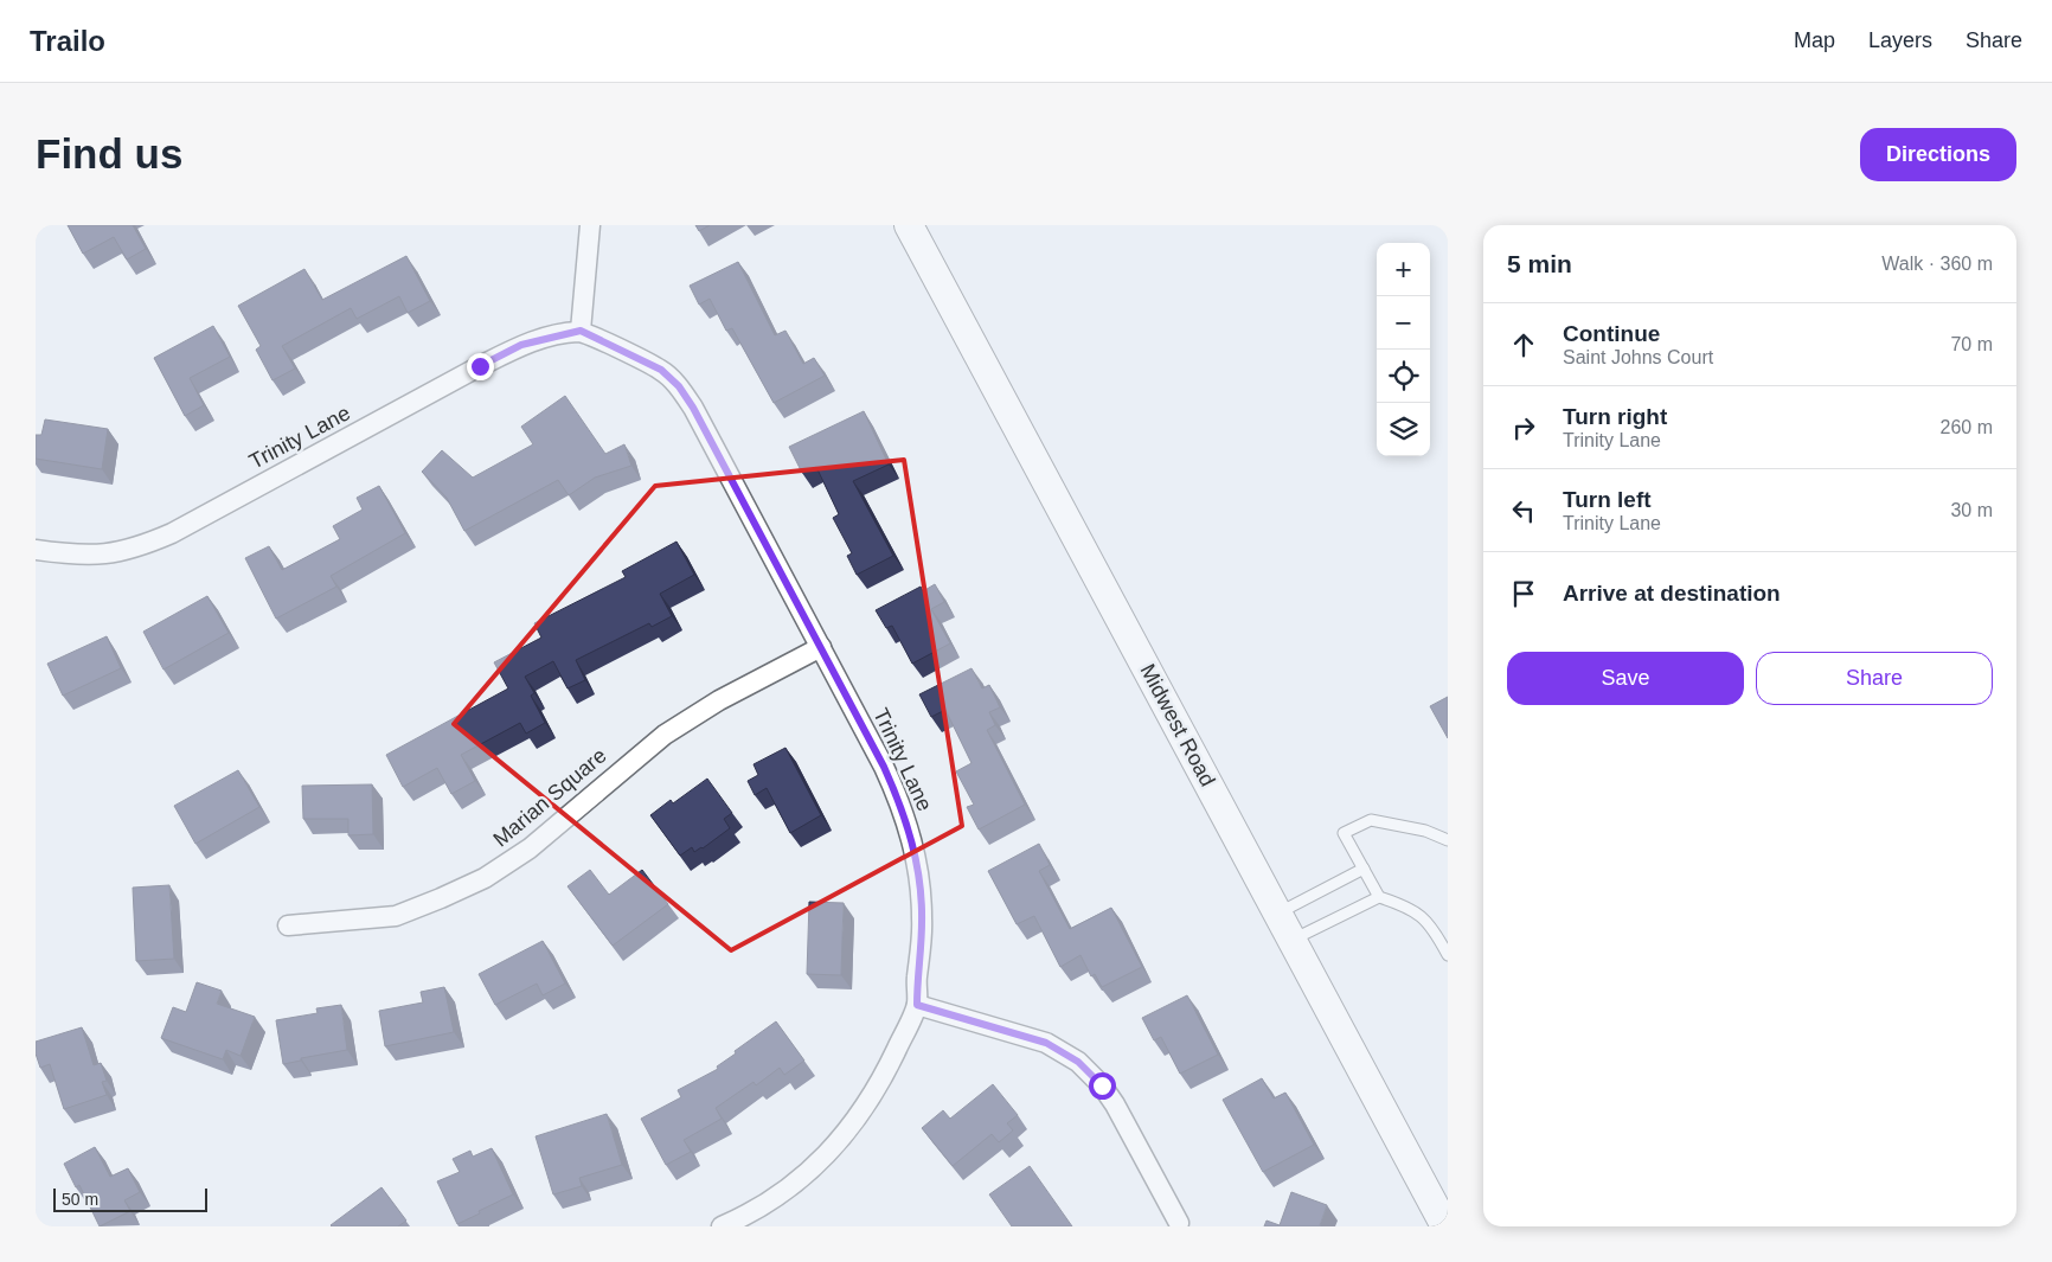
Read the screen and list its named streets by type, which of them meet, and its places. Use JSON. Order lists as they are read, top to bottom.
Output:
{
  "streets": {
    "main road": ["Midwest Road"],
    "street": ["Trinity Lane", "Marian Square"]
  },
  "crossings": [
    ["Trinity Lane", "Marian Square"]
  ],
  "scale_bar": "50 m",
  "page": {
    "header": "Trailo",
    "nav": ["Map", "Layers", "Share"],
    "buttons": [
      "Directions",
      ["Save", "Share"]
    ],
    "title": "Find us",
    "heading": ["5 min", "Walk · 360 m"],
    "map_buttons": ["+", "−"],
    "list": [
      ["Continue", "Saint Johns Court", "70 m"],
      ["Turn right", "Trinity Lane", "260 m"],
      ["Turn left", "Trinity Lane", "30 m"],
      "Arrive at destination"
    ],
    "scale": "50 m"
  }
}
